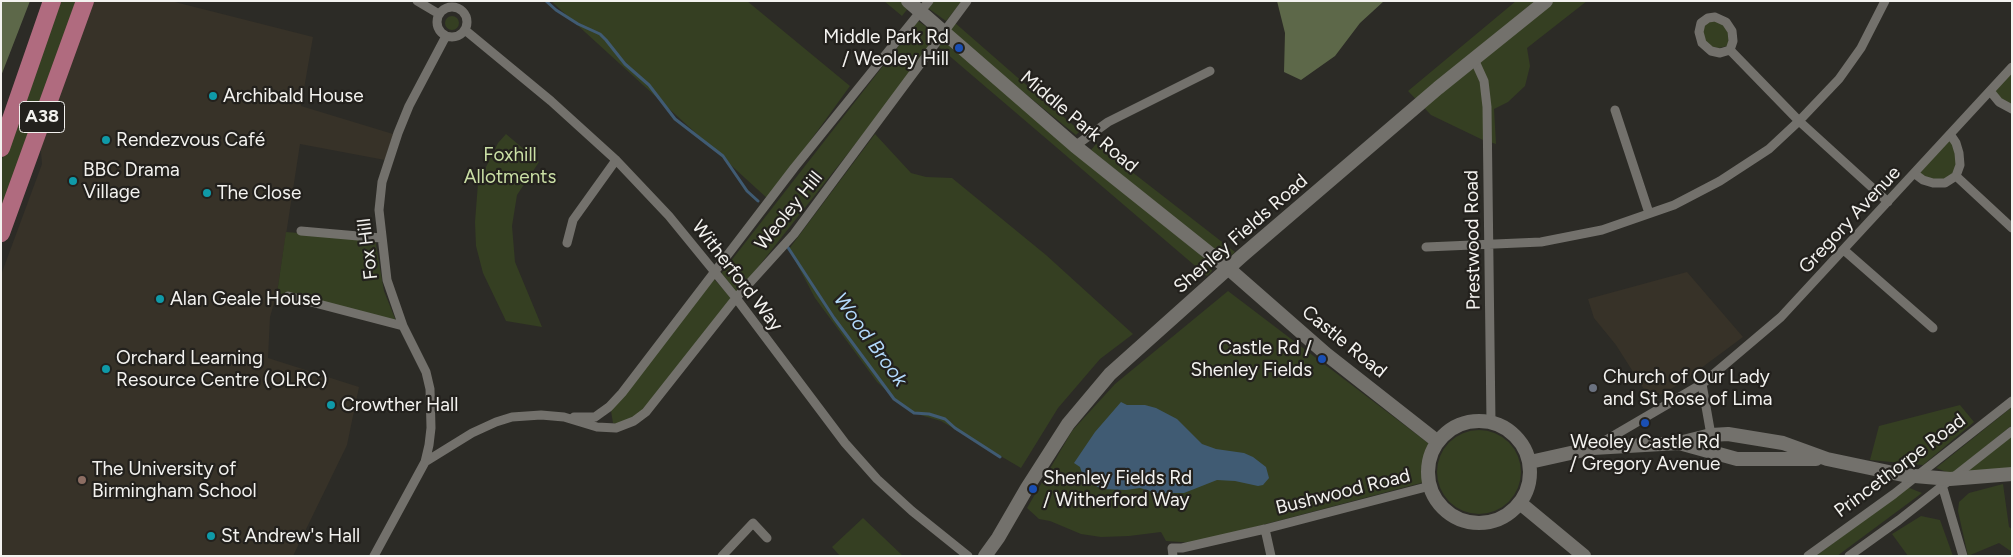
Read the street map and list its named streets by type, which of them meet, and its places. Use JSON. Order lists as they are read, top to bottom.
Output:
{
  "streets": {
    "highway": ["A38"],
    "street": [
      "Middle Park Road",
      "Weoley Hill",
      "Gregory Avenue",
      "Shenley Fields Road",
      "Prestwood Road",
      "Fox Hill",
      "Witherford Way",
      "Castle Road",
      "Princethorpe Road",
      "Bushwood Road"
    ]
  },
  "crossings": [
    ["Middle Park Road", "Weoley Hill"],
    ["Middle Park Road", "Shenley Fields Road"],
    ["Middle Park Road", "Castle Road"],
    ["Weoley Hill", "Fox Hill"],
    ["Weoley Hill", "Witherford Way"],
    ["Shenley Fields Road", "Prestwood Road"],
    ["Shenley Fields Road", "Castle Road"],
    ["Prestwood Road", "Castle Road"],
    ["Prestwood Road", "Bushwood Road"],
    ["Fox Hill", "Witherford Way"],
    ["Castle Road", "Bushwood Road"]
  ],
  "water": ["Wood Brook"],
  "parks": ["Foxhill Allotments"],
  "places": [
    "Middle Park Rd / Weoley Hill",
    "Archibald House",
    "Rendezvous Café",
    "BBC Drama Village",
    "The Close",
    "Alan Geale House",
    "Castle Rd / Shenley Fields",
    "Orchard Learning Resource Centre (OLRC)",
    "Church of Our Lady and St Rose of Lima",
    "Crowther Hall",
    "Weoley Castle Rd / Gregory Avenue",
    "The University of Birmingham School",
    "Shenley Fields Rd / Witherford Way",
    "St Andrew's Hall"
  ]
}
